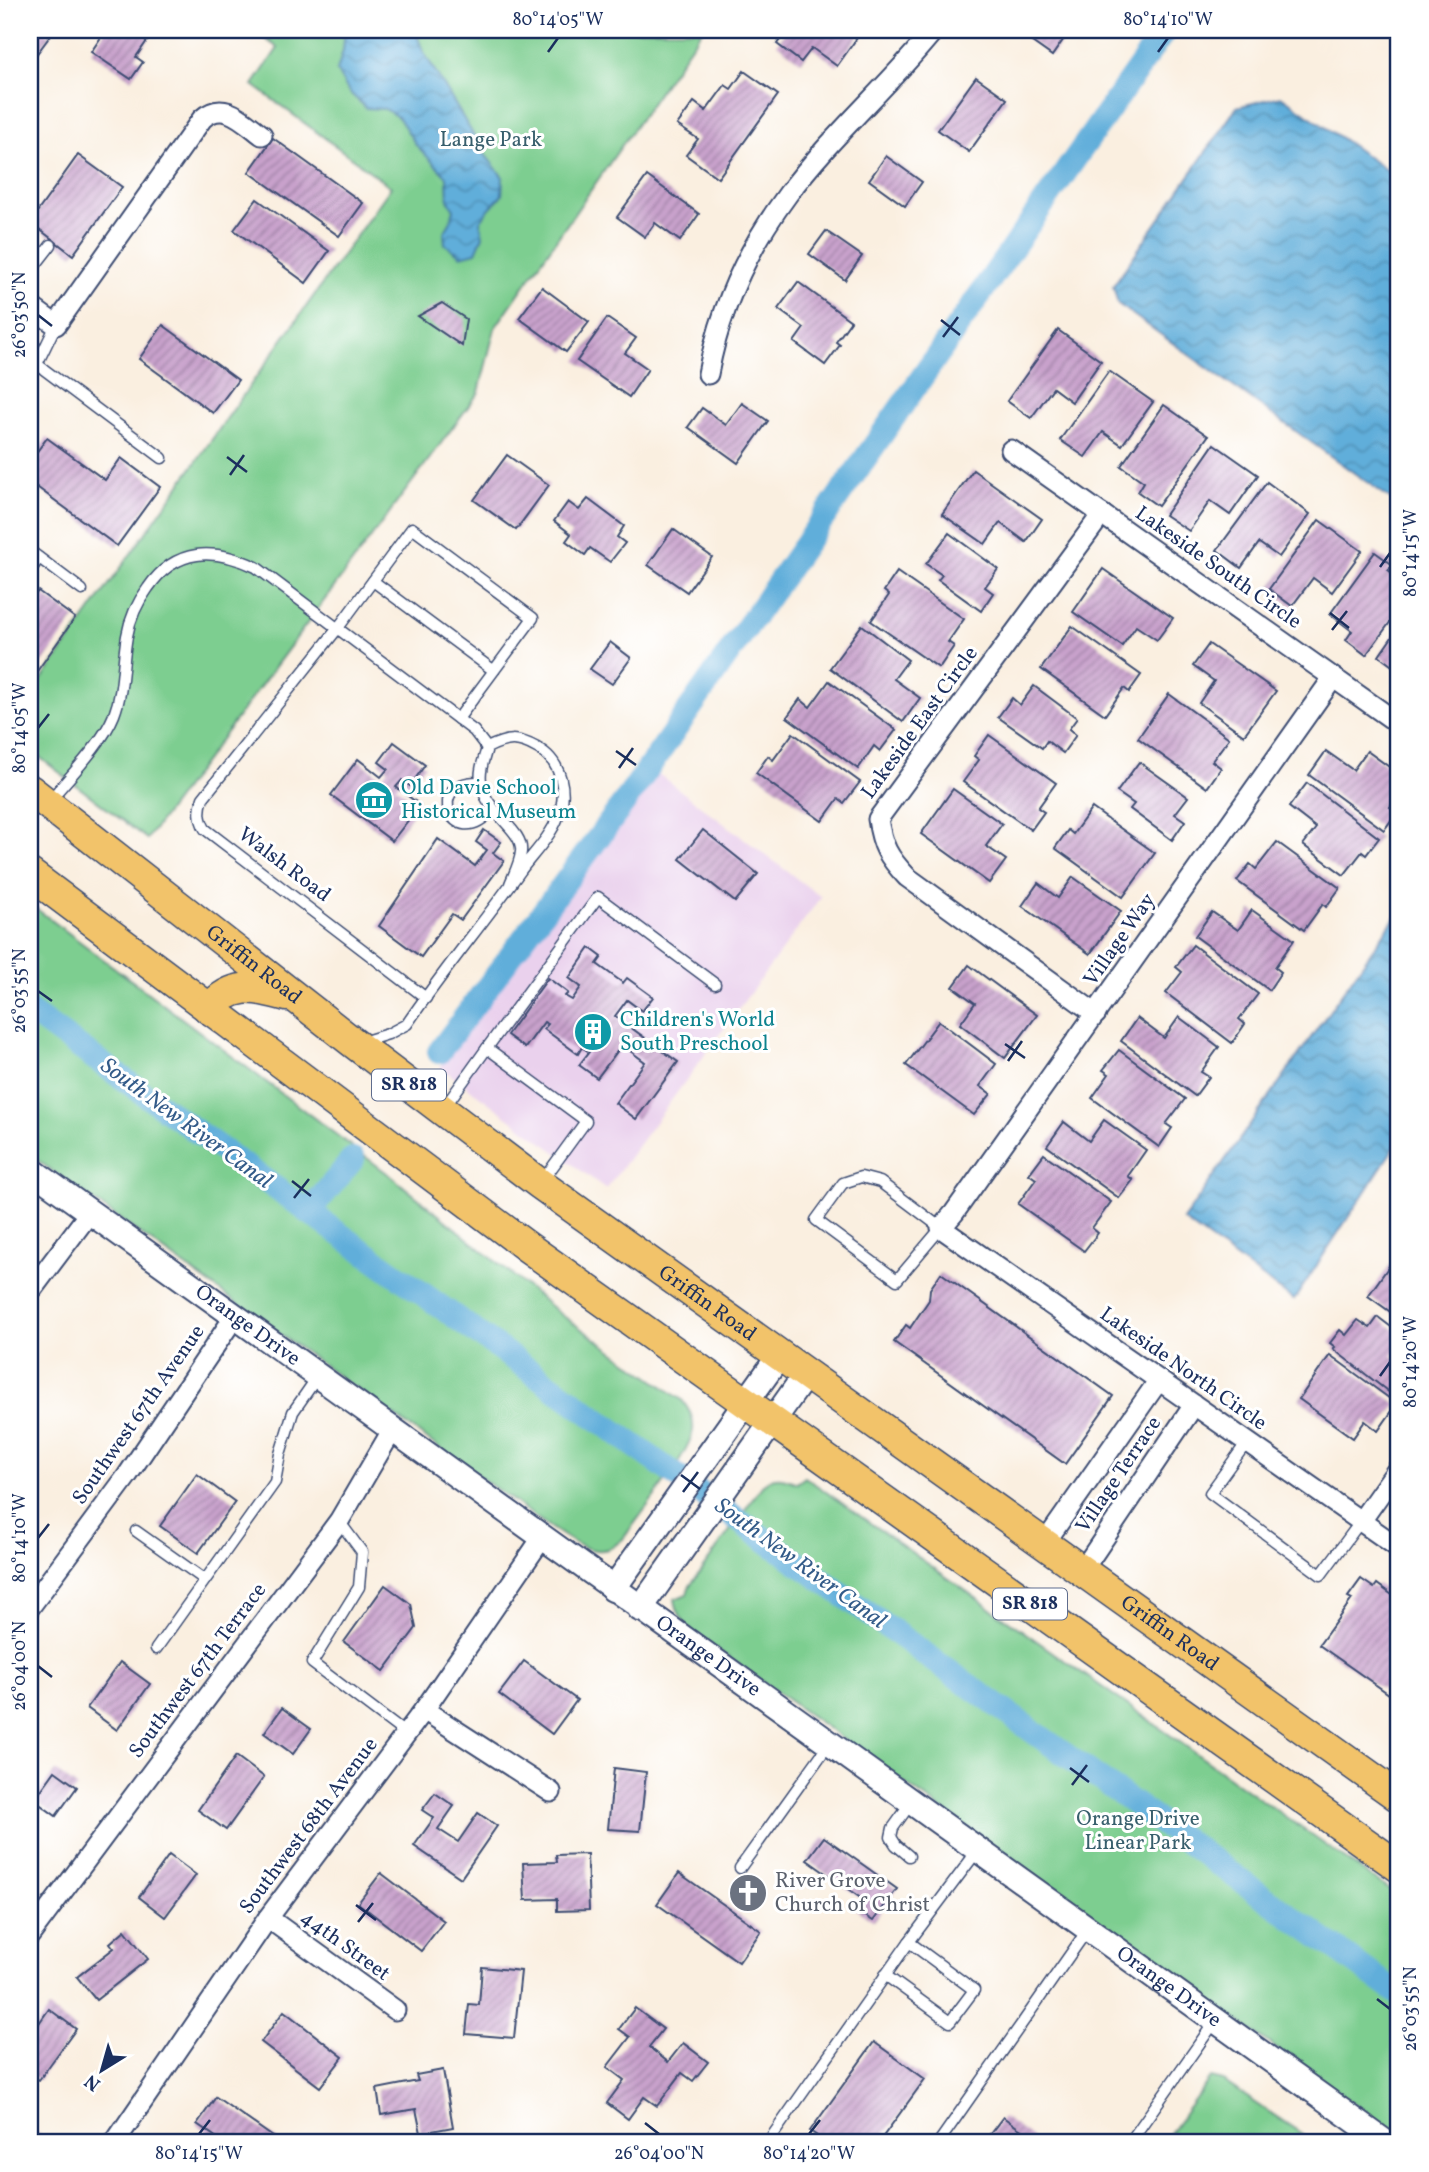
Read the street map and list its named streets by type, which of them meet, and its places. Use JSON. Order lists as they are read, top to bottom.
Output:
{
  "streets": {
    "main road": ["Griffin Road", "SR 818"],
    "street": [
      "Lakeside South Circle",
      "Lakeside East Circle",
      "Village Way",
      "Orange Drive",
      "Lakeside North Circle",
      "Southwest 67th Avenue",
      "Village Terrace",
      "Southwest 67th Terrace",
      "Southwest 68th Avenue",
      "44th Street"
    ],
    "lane": ["Walsh Road"]
  },
  "crossings": [
    ["Lakeside South Circle", "Lakeside East Circle"],
    ["Lakeside South Circle", "Village Way"],
    ["Lakeside East Circle", "Village Way"],
    ["Village Way", "Lakeside North Circle"],
    ["Griffin Road", "Village Terrace"],
    ["Orange Drive", "Southwest 67th Avenue"],
    ["Orange Drive", "Southwest 67th Terrace"],
    ["Orange Drive", "Southwest 68th Avenue"],
    ["Lakeside North Circle", "Village Terrace"],
    ["Southwest 68th Avenue", "44th Street"]
  ],
  "water": ["South New River Canal"],
  "parks": ["Lange Park", "Orange Drive Linear Park"],
  "places": {
    "museum": ["Old Davie School Historical Museum"],
    "building": ["Children's World South Preschool"],
    "church": ["River Grove Church of Christ"]
  },
  "north": "bottom left",
  "coordinates": [
    "80°14'05\"W",
    "80°14'10\"W",
    "26°03'50\"N",
    "80°14'15\"W",
    "26°03'55\"N",
    "80°14'20\"W",
    "26°04'00\"N"
  ]
}
